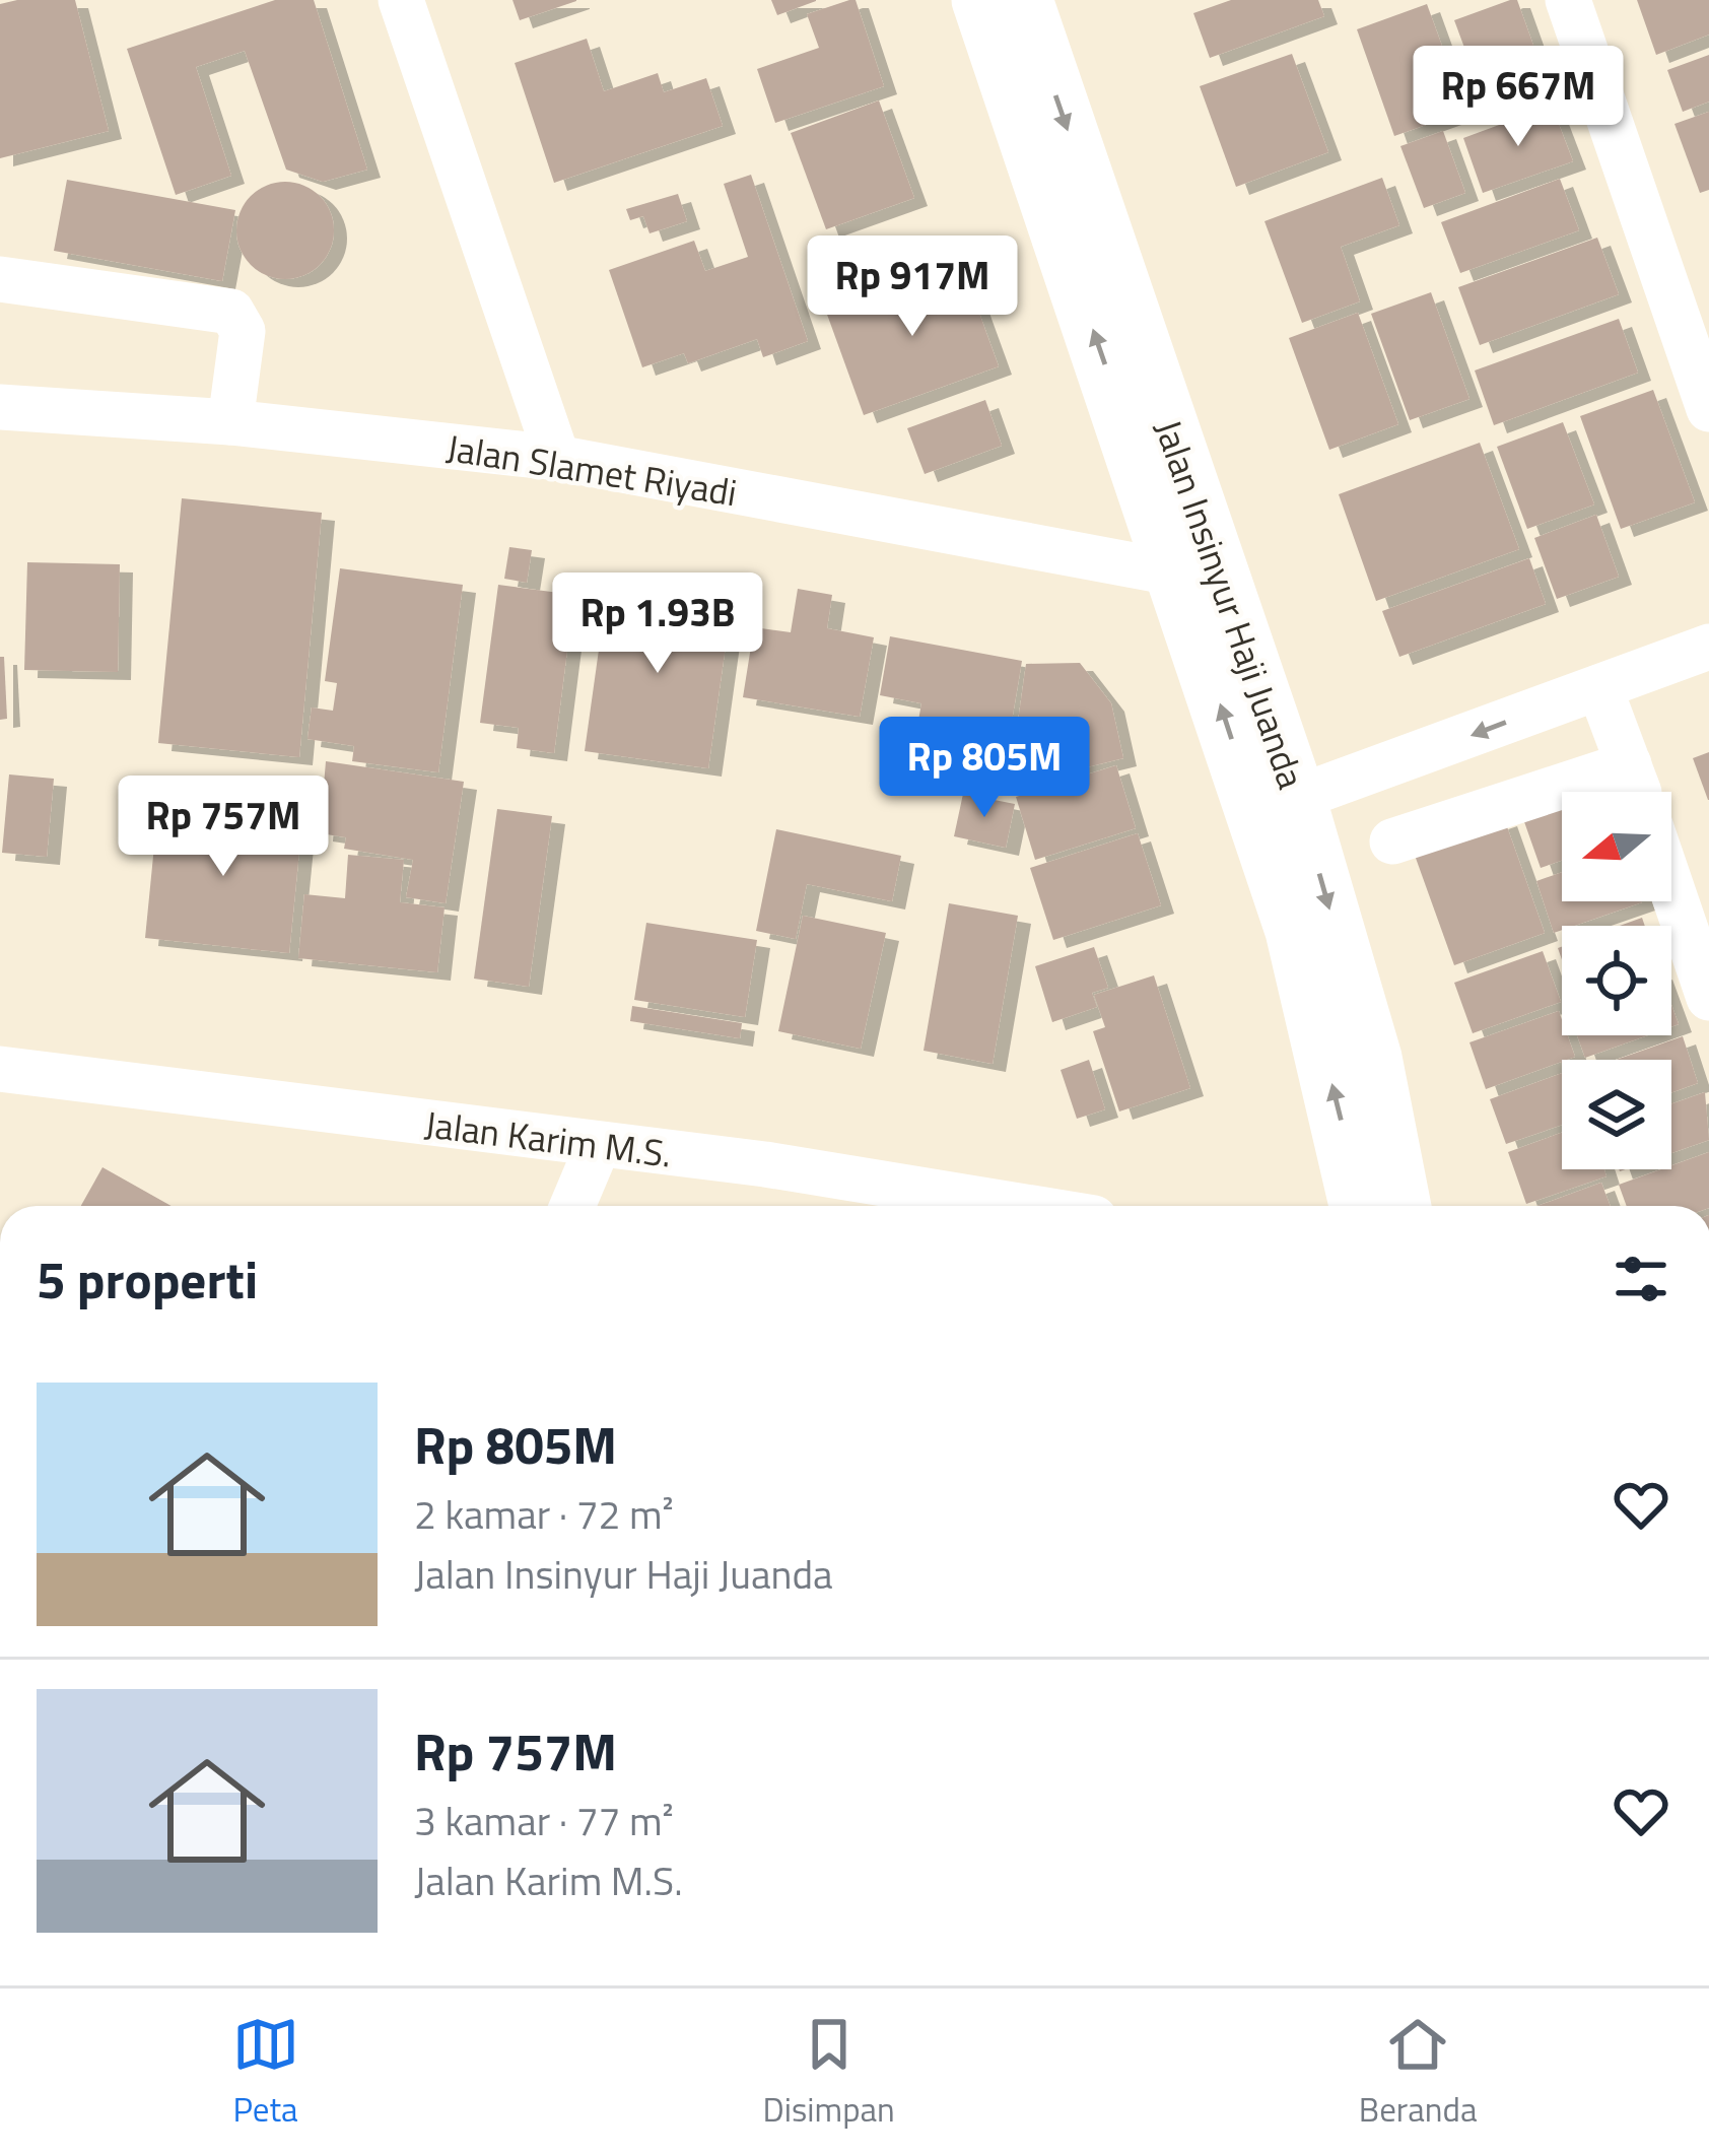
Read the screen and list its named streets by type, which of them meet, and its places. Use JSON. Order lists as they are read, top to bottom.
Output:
{
  "streets": {
    "main road": ["Jalan Insinyur Haji Juanda"],
    "street": ["Jalan Slamet Riyadi", "Jalan Karim M.S."]
  },
  "crossings": [
    ["Jalan Slamet Riyadi", "Jalan Insinyur Haji Juanda"]
  ],
  "north": "left",
  "page": {
    "price": [
      "Rp 667M",
      "Rp 917M",
      "Rp 1.93B",
      "Rp 805M",
      "Rp 757M"
    ],
    "heading": "5 properti",
    "list": [
      {
        "name": "Rp 805M",
        "note": "2 kamar · 72 m² · Jalan Insinyur Haji Juanda"
      },
      {
        "name": "Rp 757M",
        "note": "3 kamar · 77 m² · Jalan Karim M.S."
      }
    ],
    "tabs": ["Peta", "Disimpan", "Beranda"]
  }
}
